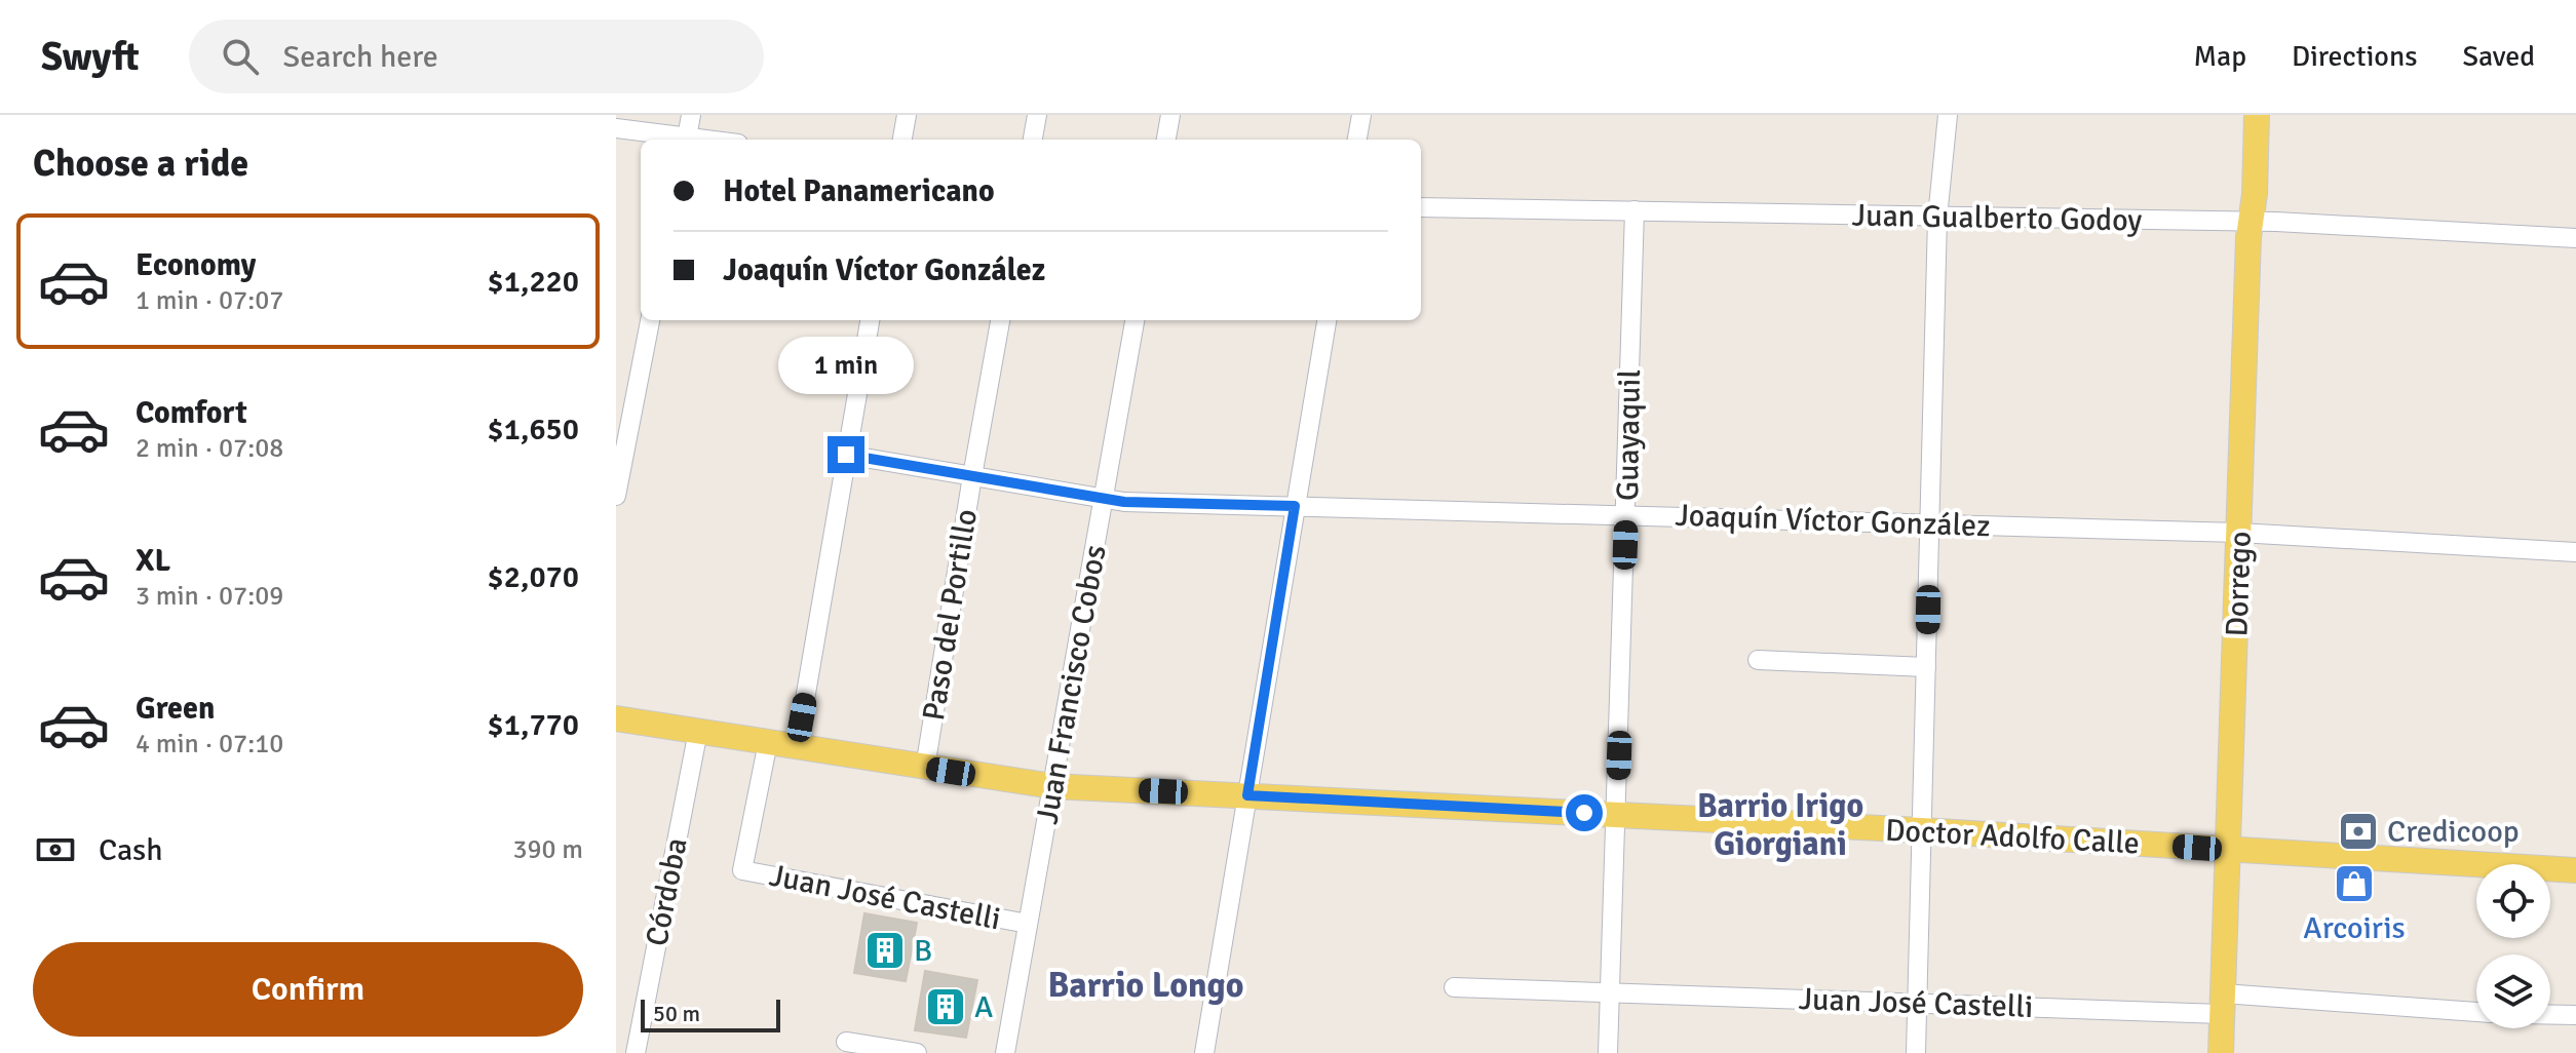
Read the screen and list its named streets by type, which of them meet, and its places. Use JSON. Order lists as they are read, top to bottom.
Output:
{
  "streets": {
    "main road": ["Dorrego", "Doctor Adolfo Calle"],
    "street": [
      "Juan Gualberto Godoy",
      "Guayaquil",
      "Joaquín Víctor González",
      "Paso del Portillo",
      "Juan Francisco Cobos",
      "Córdoba",
      "Juan José Castelli"
    ]
  },
  "crossings": [
    ["Juan Gualberto Godoy", "Guayaquil"],
    ["Juan Gualberto Godoy", "Dorrego"],
    ["Guayaquil", "Joaquín Víctor González"],
    ["Guayaquil", "Doctor Adolfo Calle"],
    ["Guayaquil", "Juan José Castelli"],
    ["Joaquín Víctor González", "Dorrego"],
    ["Joaquín Víctor González", "Paso del Portillo"],
    ["Joaquín Víctor González", "Juan Francisco Cobos"],
    ["Dorrego", "Doctor Adolfo Calle"],
    ["Dorrego", "Juan José Castelli"],
    ["Paso del Portillo", "Doctor Adolfo Calle"],
    ["Juan Francisco Cobos", "Doctor Adolfo Calle"],
    ["Juan Francisco Cobos", "Juan José Castelli"],
    ["Doctor Adolfo Calle", "Córdoba"],
    ["Doctor Adolfo Calle", "Juan José Castelli"]
  ],
  "districts": ["Barrio Irigo Giorgiani", "Barrio Longo"],
  "places": {
    "bank": ["Credicoop"],
    "shop": ["Arcoiris"],
    "building": ["B", "A"]
  },
  "scale_bar": "50 m",
  "page": {
    "header": "Swyft",
    "search": "Search here",
    "nav": ["Map", "Directions", "Saved"],
    "heading": "Choose a ride",
    "banner": ["Hotel Panamericano", "Joaquín Víctor González"],
    "list": [
      {
        "name": "Economy",
        "note": "1 min · 07:07",
        "value": "$1,220"
      },
      {
        "name": "Comfort",
        "note": "2 min · 07:08",
        "value": "$1,650"
      },
      {
        "name": "XL",
        "note": "3 min · 07:09",
        "value": "$2,070"
      },
      {
        "name": "Green",
        "note": "4 min · 07:10",
        "value": "$1,770"
      }
    ],
    "bubble": "1 min",
    "pay": ["Cash", "390 m"],
    "buttons": "Confirm",
    "scale": "50 m"
  }
}
